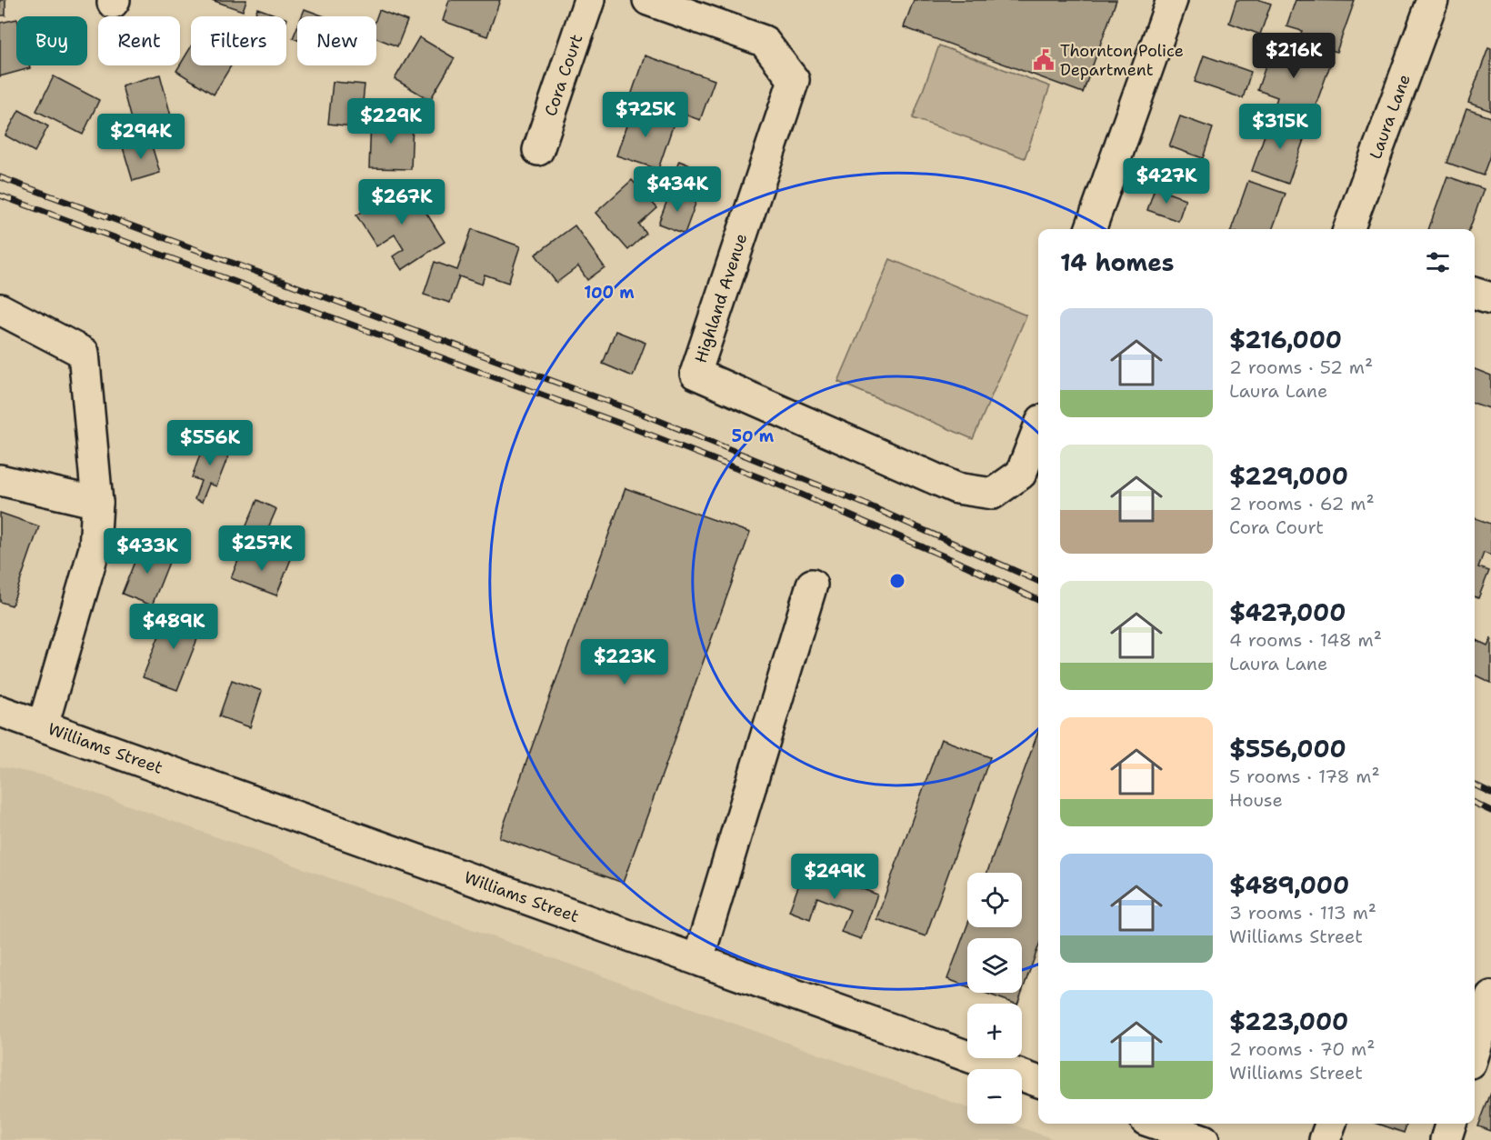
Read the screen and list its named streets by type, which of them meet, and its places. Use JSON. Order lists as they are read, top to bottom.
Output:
{
  "streets": {
    "street": [
      "Cora Court",
      "Laura Lane",
      "Highland Avenue",
      "Williams Street"
    ]
  },
  "places": {
    "public building": ["Thornton Police Department"]
  },
  "page": {
    "chip": [
      "Buy",
      "Rent",
      "Filters",
      "New"
    ],
    "price": [
      "$216K",
      "$725K",
      "$229K",
      "$315K",
      "$294K",
      "$427K",
      "$434K",
      "$267K",
      "$556K",
      "$257K",
      "$433K",
      "$489K",
      "$223K",
      "$249K"
    ],
    "heading": "14 homes",
    "list": [
      {
        "name": "$216,000",
        "note": "2 rooms · 52 m² · Laura Lane"
      },
      {
        "name": "$229,000",
        "note": "2 rooms · 62 m² · Cora Court"
      },
      {
        "name": "$427,000",
        "note": "4 rooms · 148 m² · Laura Lane"
      },
      {
        "name": "$556,000",
        "note": "5 rooms · 178 m² · House"
      },
      {
        "name": "$489,000",
        "note": "3 rooms · 113 m² · Williams Street"
      },
      {
        "name": "$223,000",
        "note": "2 rooms · 70 m² · Williams Street"
      }
    ],
    "map_buttons": ["+", "−"]
  },
  "rings": ["100 m", "50 m"]
}
